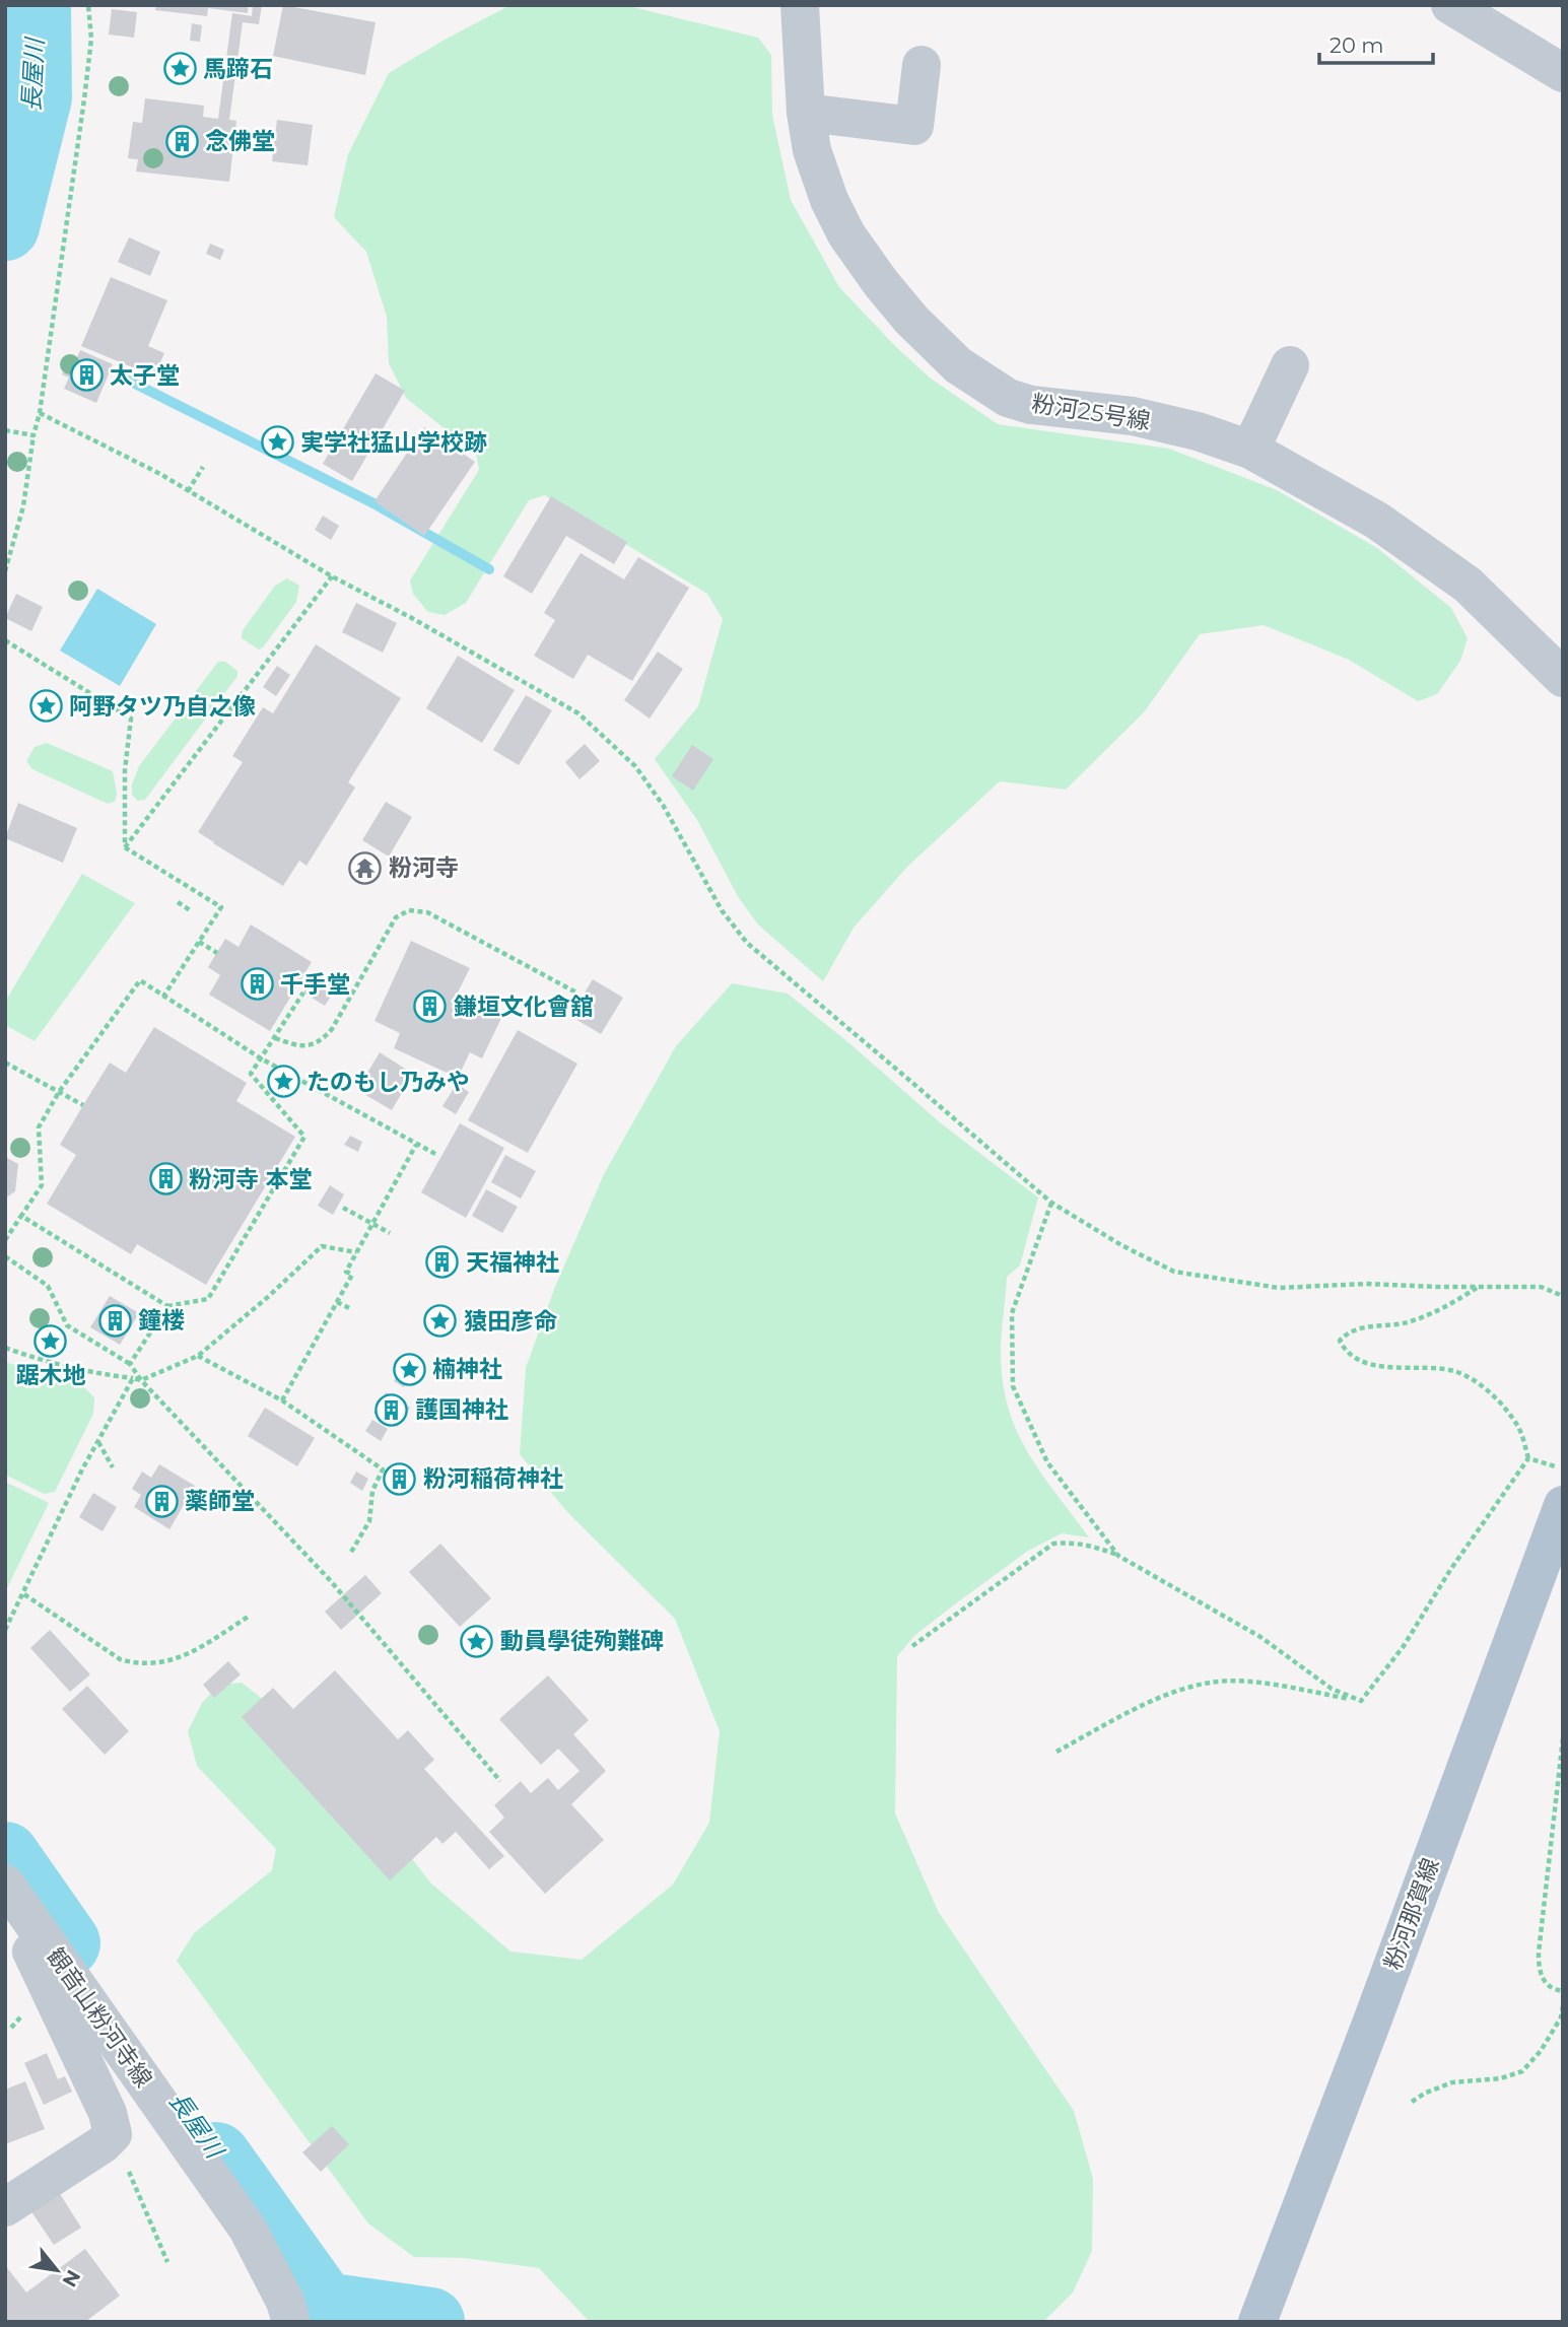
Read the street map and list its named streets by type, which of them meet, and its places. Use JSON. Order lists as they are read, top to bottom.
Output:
{
  "streets": {
    "main road": ["粉河那賀線"],
    "street": ["粉河25号線", "観音山粉河寺線"]
  },
  "water": ["長屋川"],
  "places": {
    "place": [
      "馬蹄石",
      "実学社猛山学校跡",
      "阿野タツ乃自之像",
      "たのもし乃みや",
      "猿田彦命",
      "踞木地",
      "楠神社",
      "動員學徒殉難碑"
    ],
    "building": [
      "念佛堂",
      "太子堂",
      "千手堂",
      "鎌垣文化會舘",
      "粉河寺 本堂",
      "天福神社",
      "鐘楼",
      "護国神社",
      "粉河稲荷神社",
      "薬師堂"
    ],
    "temple": ["粉河寺"]
  },
  "scale_bar": "20 m",
  "north": "bottom right"
}
